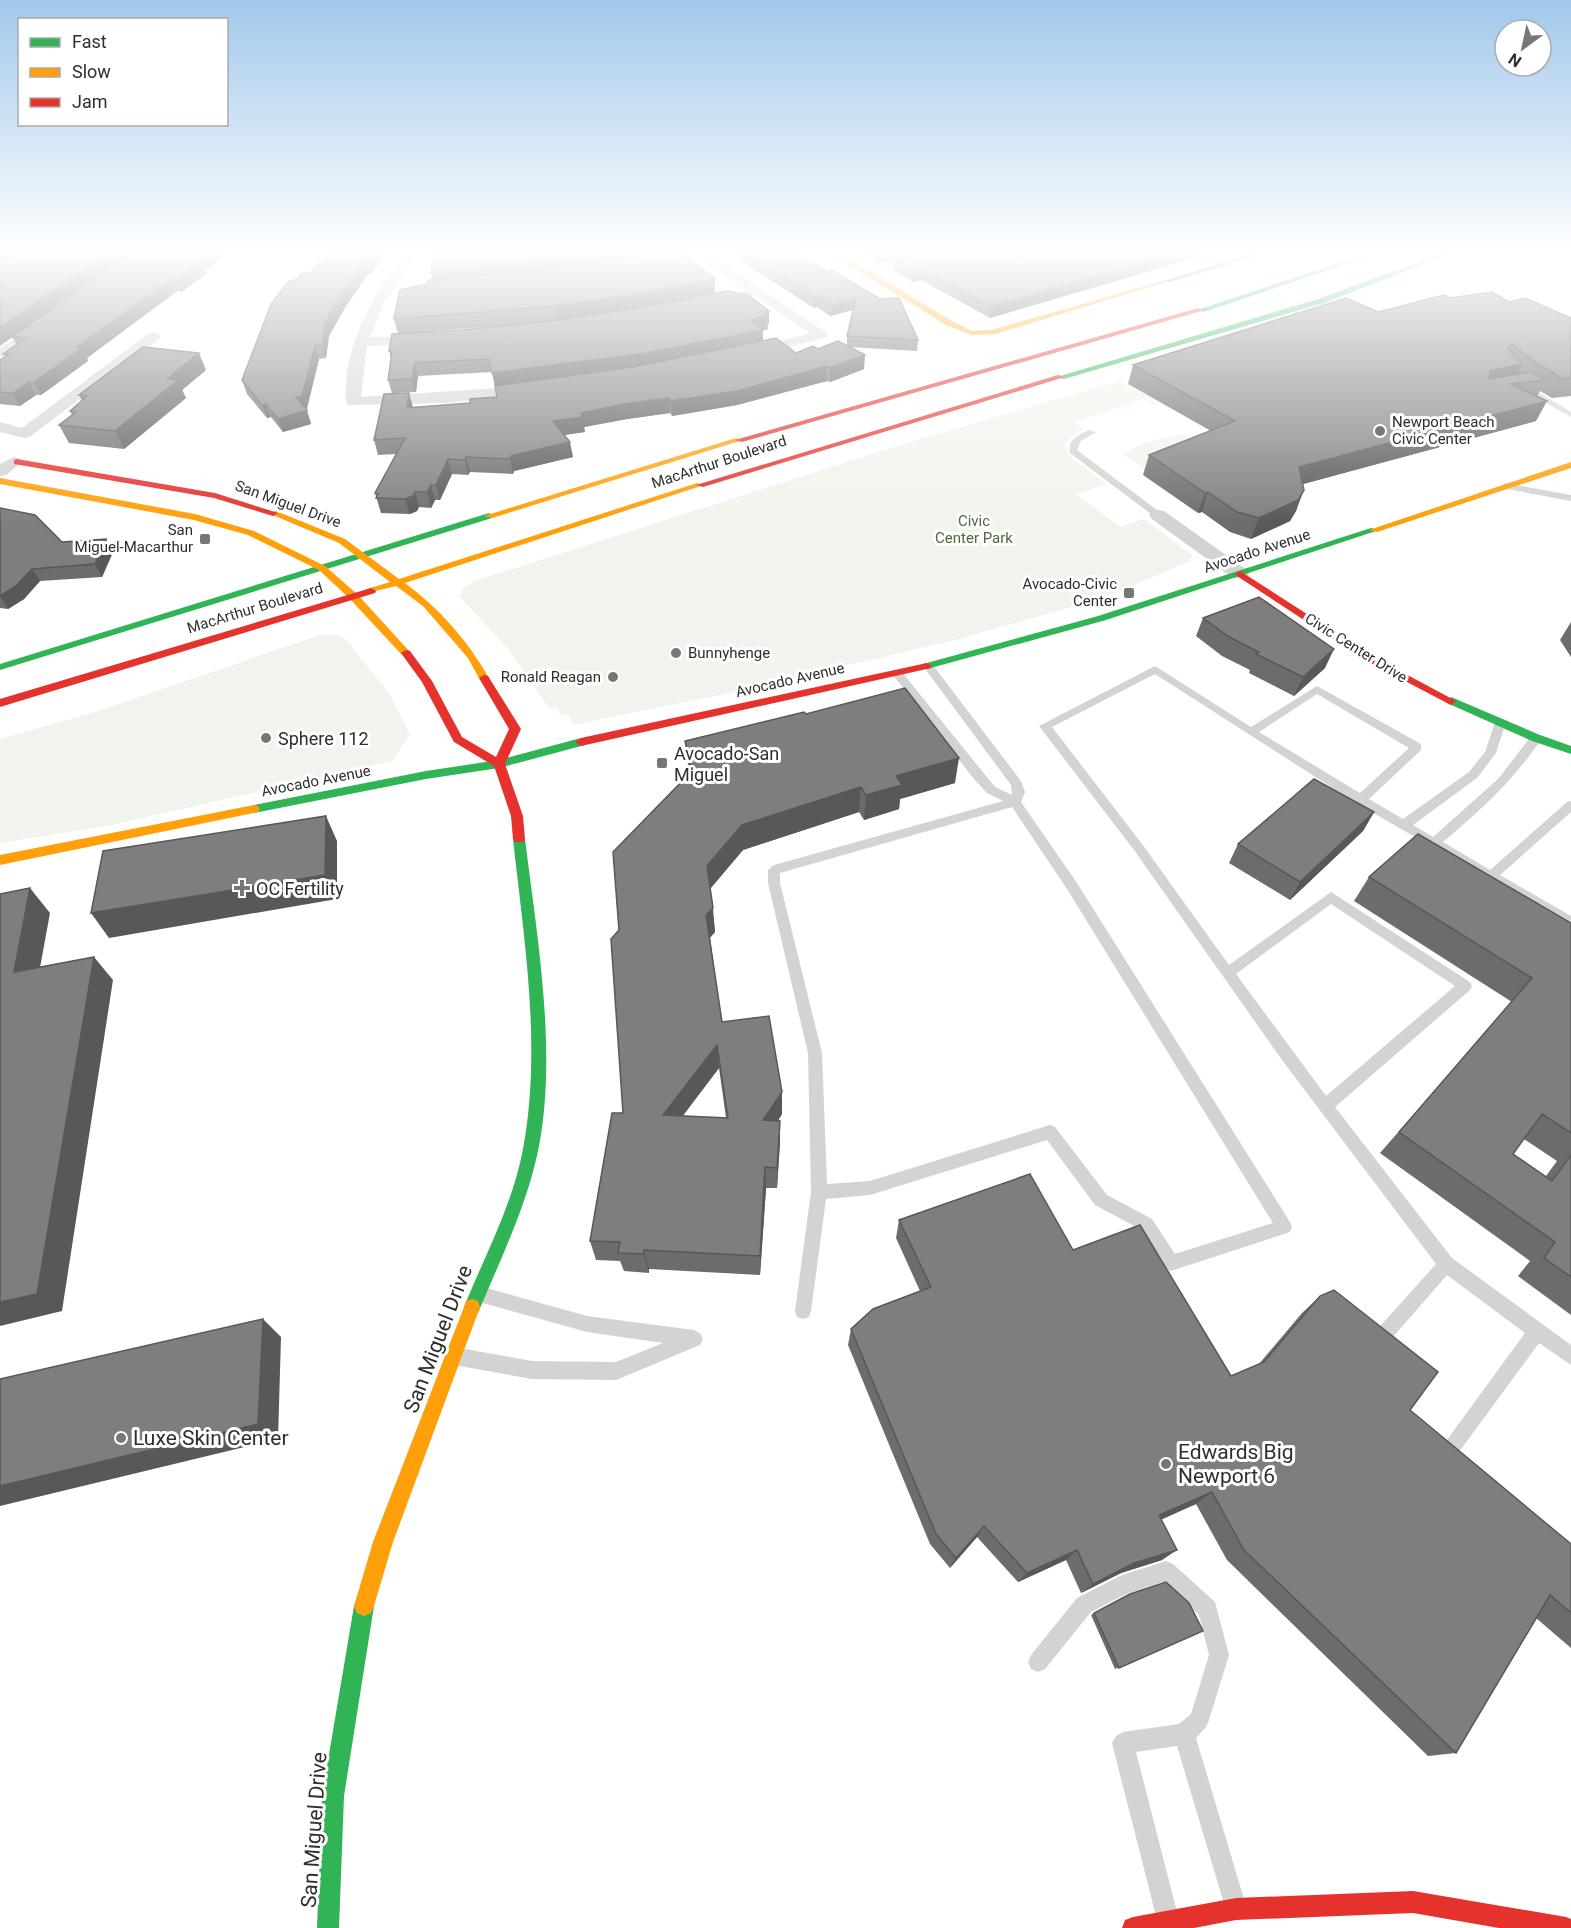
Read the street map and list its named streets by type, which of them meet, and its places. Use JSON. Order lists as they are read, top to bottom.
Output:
{
  "streets": {
    "main road": [
      "MacArthur Boulevard",
      "San Miguel Drive",
      "Avocado Avenue",
      "Civic Center Drive"
    ]
  },
  "crossings": [
    ["MacArthur Boulevard", "San Miguel Drive"],
    ["San Miguel Drive", "Avocado Avenue"],
    ["Avocado Avenue", "Civic Center Drive"]
  ],
  "parks": ["Civic Center Park"],
  "places": {
    "other": [
      "Newport Beach Civic Center",
      "Bunnyhenge",
      "Ronald Reagan",
      "Sphere 112",
      "Luxe Skin Center",
      "Edwards Big Newport 6"
    ],
    "transit": ["San Miguel-Macarthur", "Avocado-Civic Center", "Avocado-San Miguel"],
    "health": ["OC Fertility"]
  },
  "legend": ["Fast", "Slow", "Jam"],
  "north": "bottom left"
}
